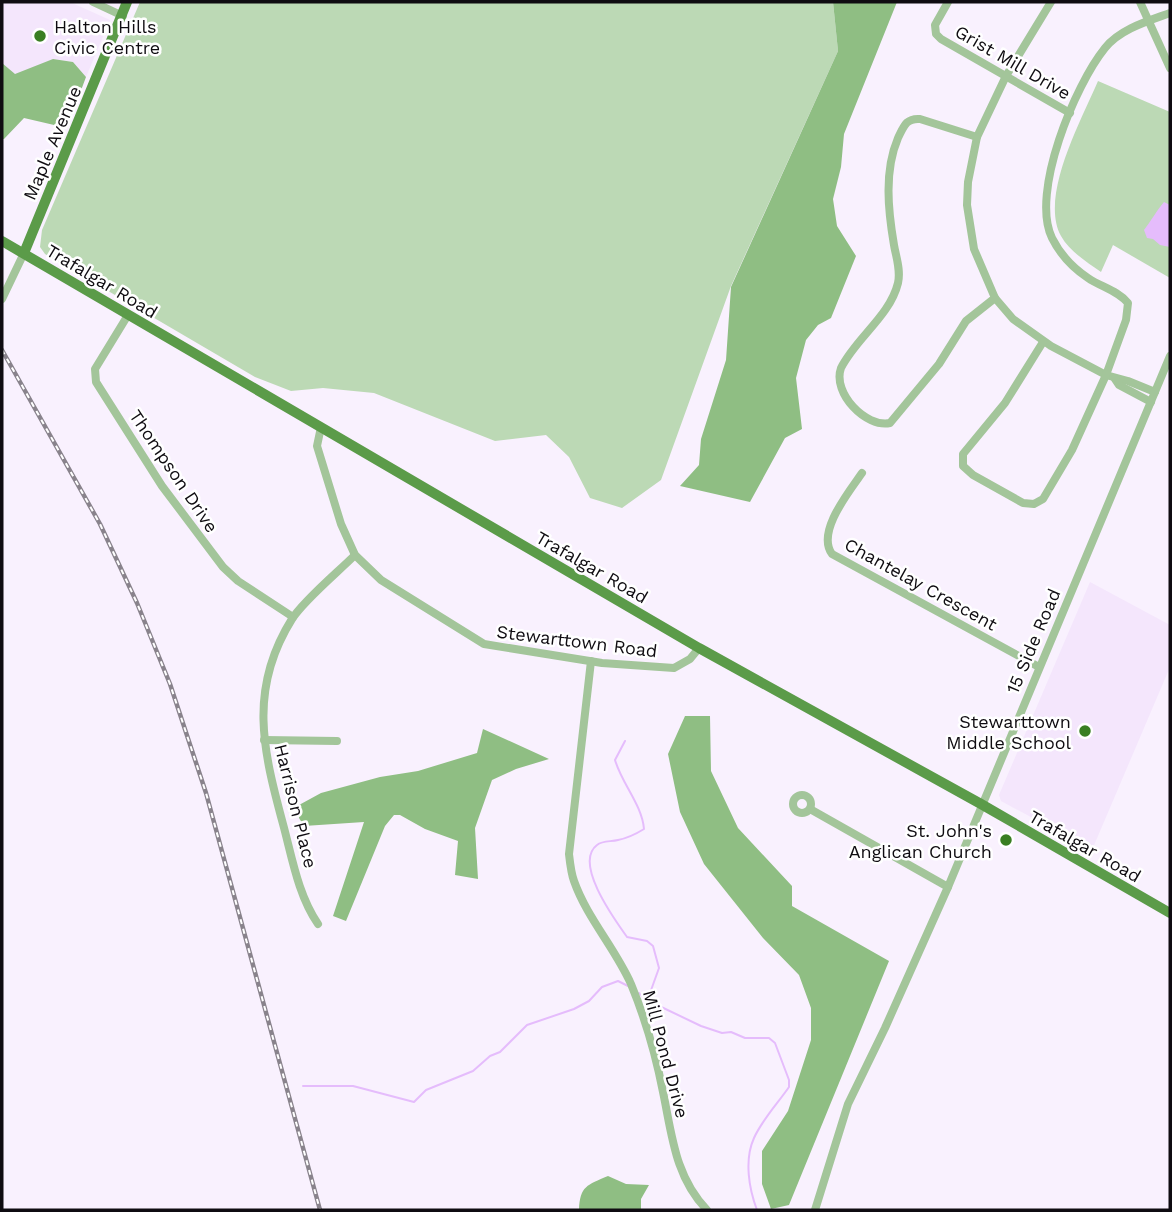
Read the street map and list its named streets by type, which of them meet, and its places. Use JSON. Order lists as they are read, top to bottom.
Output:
{
  "streets": {
    "main road": ["Maple Avenue", "Trafalgar Road"],
    "street": [
      "Grist Mill Drive",
      "Thompson Drive",
      "Chantelay Crescent",
      "Stewarttown Road",
      "15 Side Road",
      "Harrison Place",
      "Mill Pond Drive"
    ]
  },
  "crossings": [
    ["Maple Avenue", "Trafalgar Road"],
    ["Trafalgar Road", "Thompson Drive"],
    ["Trafalgar Road", "Stewarttown Road"],
    ["Trafalgar Road", "15 Side Road"],
    ["Thompson Drive", "Harrison Place"],
    ["Chantelay Crescent", "15 Side Road"],
    ["Stewarttown Road", "Harrison Place"],
    ["Stewarttown Road", "Mill Pond Drive"]
  ],
  "places": ["Halton Hills Civic Centre", "Stewarttown Middle School", "St. John's Anglican Church"]
}
